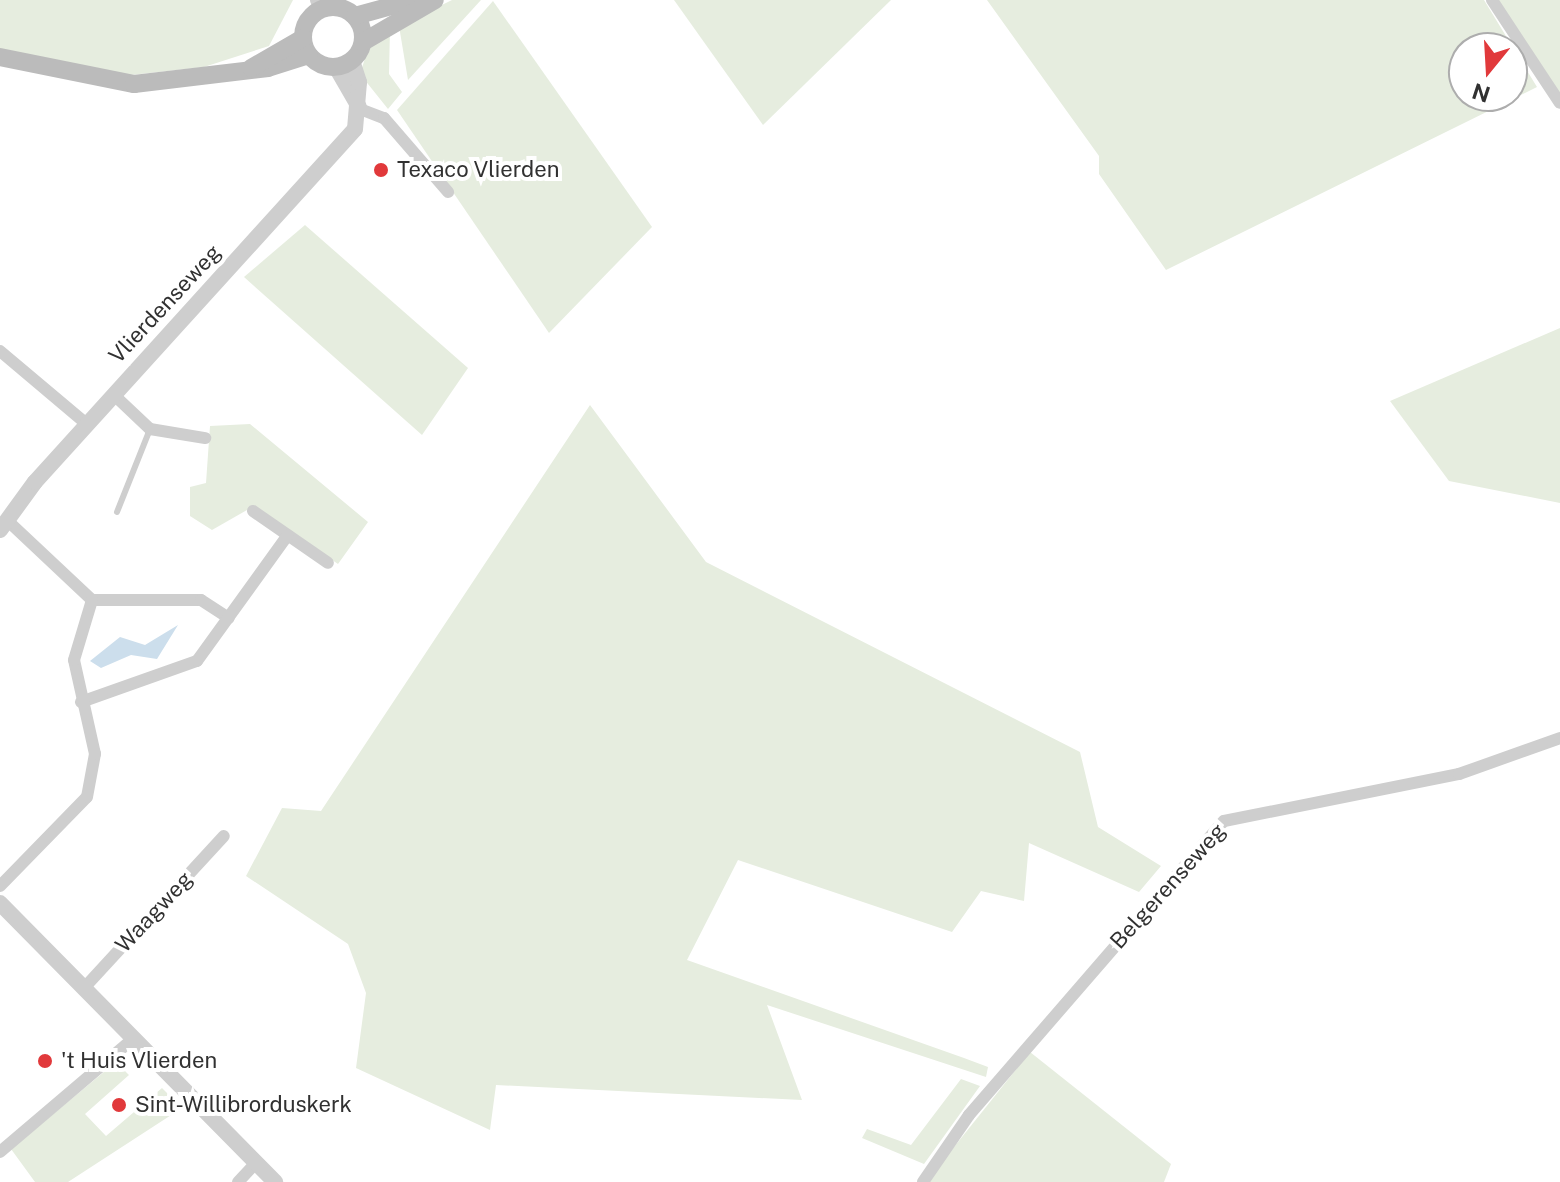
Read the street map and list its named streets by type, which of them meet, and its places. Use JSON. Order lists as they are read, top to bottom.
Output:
{
  "streets": {
    "street": ["Vlierdenseweg", "Belgerenseweg", "Waagweg"]
  },
  "places": ["Texaco Vlierden", "'t Huis Vlierden", "Sint-Willibrorduskerk"],
  "north": "bottom"
}
